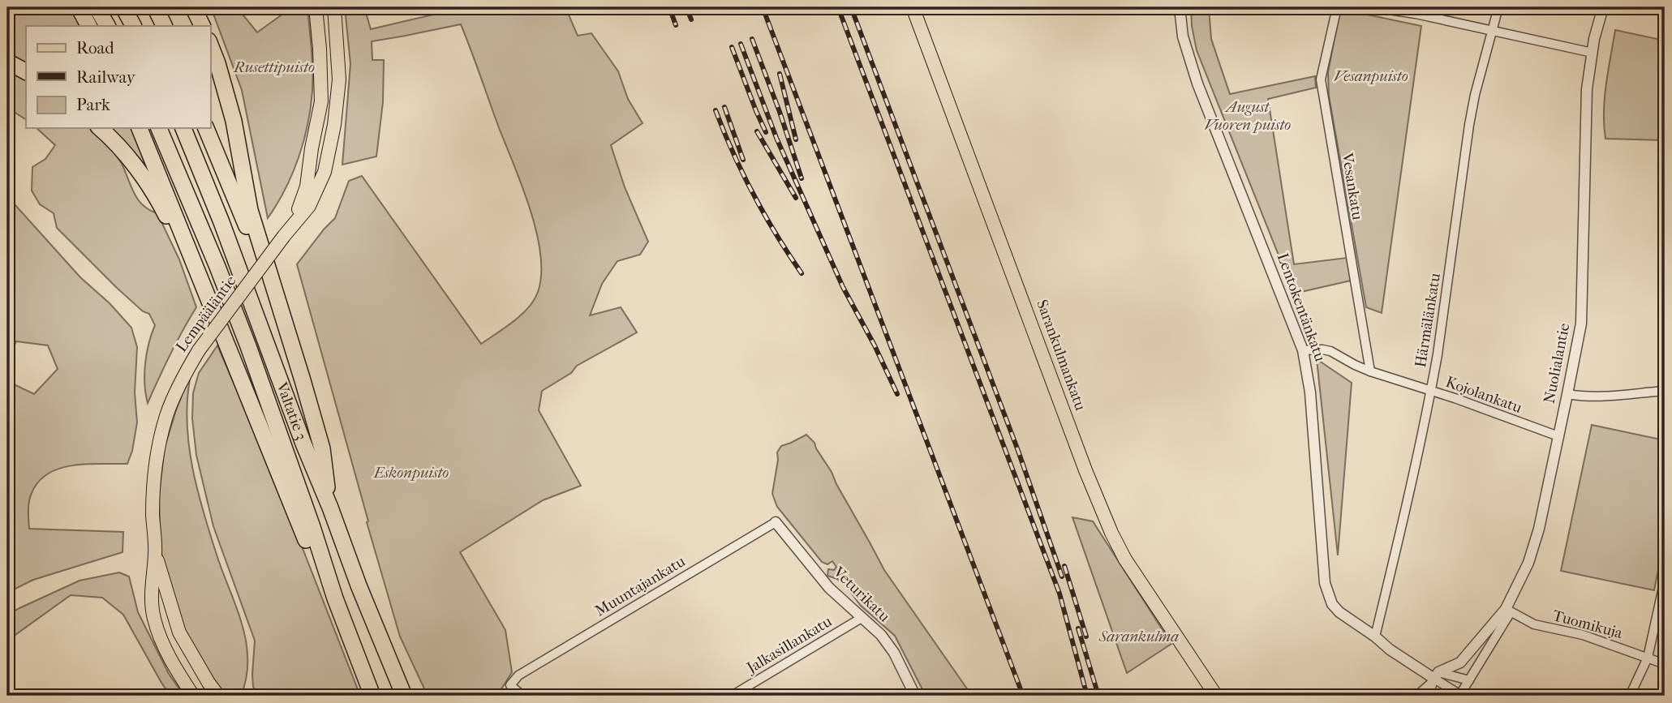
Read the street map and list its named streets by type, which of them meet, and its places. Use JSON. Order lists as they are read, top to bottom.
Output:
{
  "streets": {
    "highway": ["Valtatie 3"],
    "main road": ["Lempääläntie", "Sarankulmankatu"],
    "street": [
      "Vesankatu",
      "Lentokentänkatu",
      "Härmälänkatu",
      "Nuolialantie",
      "Kojolankatu",
      "Muuntajankatu",
      "Veturikatu",
      "Tuomikuja",
      "Jalkasillankatu"
    ]
  },
  "crossings": [
    ["Vesankatu", "Kojolankatu"],
    ["Lentokentänkatu", "Härmälänkatu"],
    ["Lentokentänkatu", "Nuolialantie"],
    ["Lentokentänkatu", "Kojolankatu"],
    ["Härmälänkatu", "Kojolankatu"],
    ["Nuolialantie", "Kojolankatu"],
    ["Nuolialantie", "Tuomikuja"],
    ["Muuntajankatu", "Veturikatu"],
    ["Veturikatu", "Jalkasillankatu"]
  ],
  "parks": [
    "Rusettipuisto",
    "Vesanpuisto",
    "August Vuoren puisto",
    "Eskonpuisto",
    "Sarankulma"
  ],
  "legend": ["Road", "Railway", "Park"]
}
